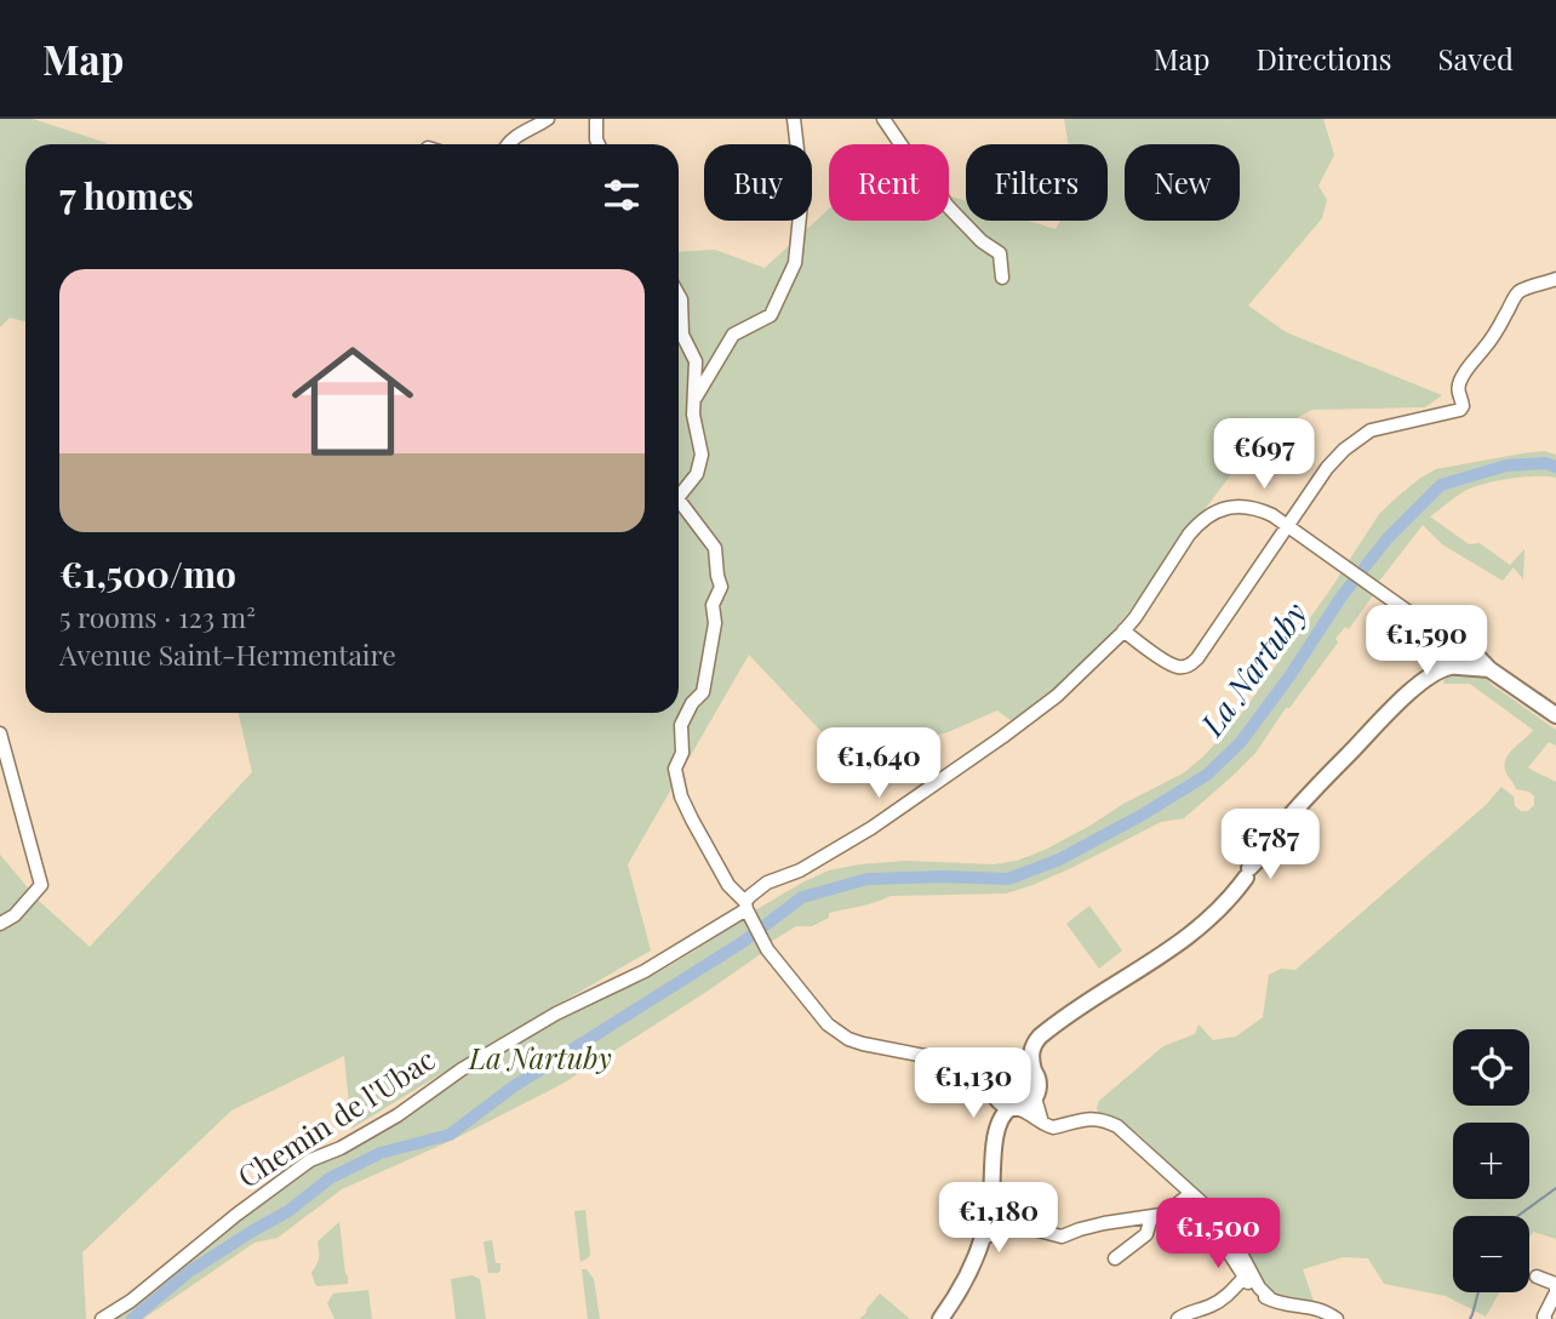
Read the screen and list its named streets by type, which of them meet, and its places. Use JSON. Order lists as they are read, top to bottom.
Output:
{
  "streets": {
    "street": ["Chemin de l'Ubac"]
  },
  "water": ["La Nartuby"],
  "parks": ["La Nartuby"],
  "page": {
    "header": "Map",
    "nav": ["Map", "Directions", "Saved"],
    "chip": [
      "Buy",
      "Rent",
      "Filters",
      "New"
    ],
    "heading": "7 homes",
    "list": [
      {
        "name": "€1,500/mo",
        "note": "5 rooms · 123 m² · Avenue Saint-Hermentaire"
      }
    ],
    "price": [
      "€697",
      "€1,590",
      "€1,640",
      "€787",
      "€1,130",
      "€1,180",
      "€1,500"
    ],
    "map_buttons": ["+", "−"]
  }
}
